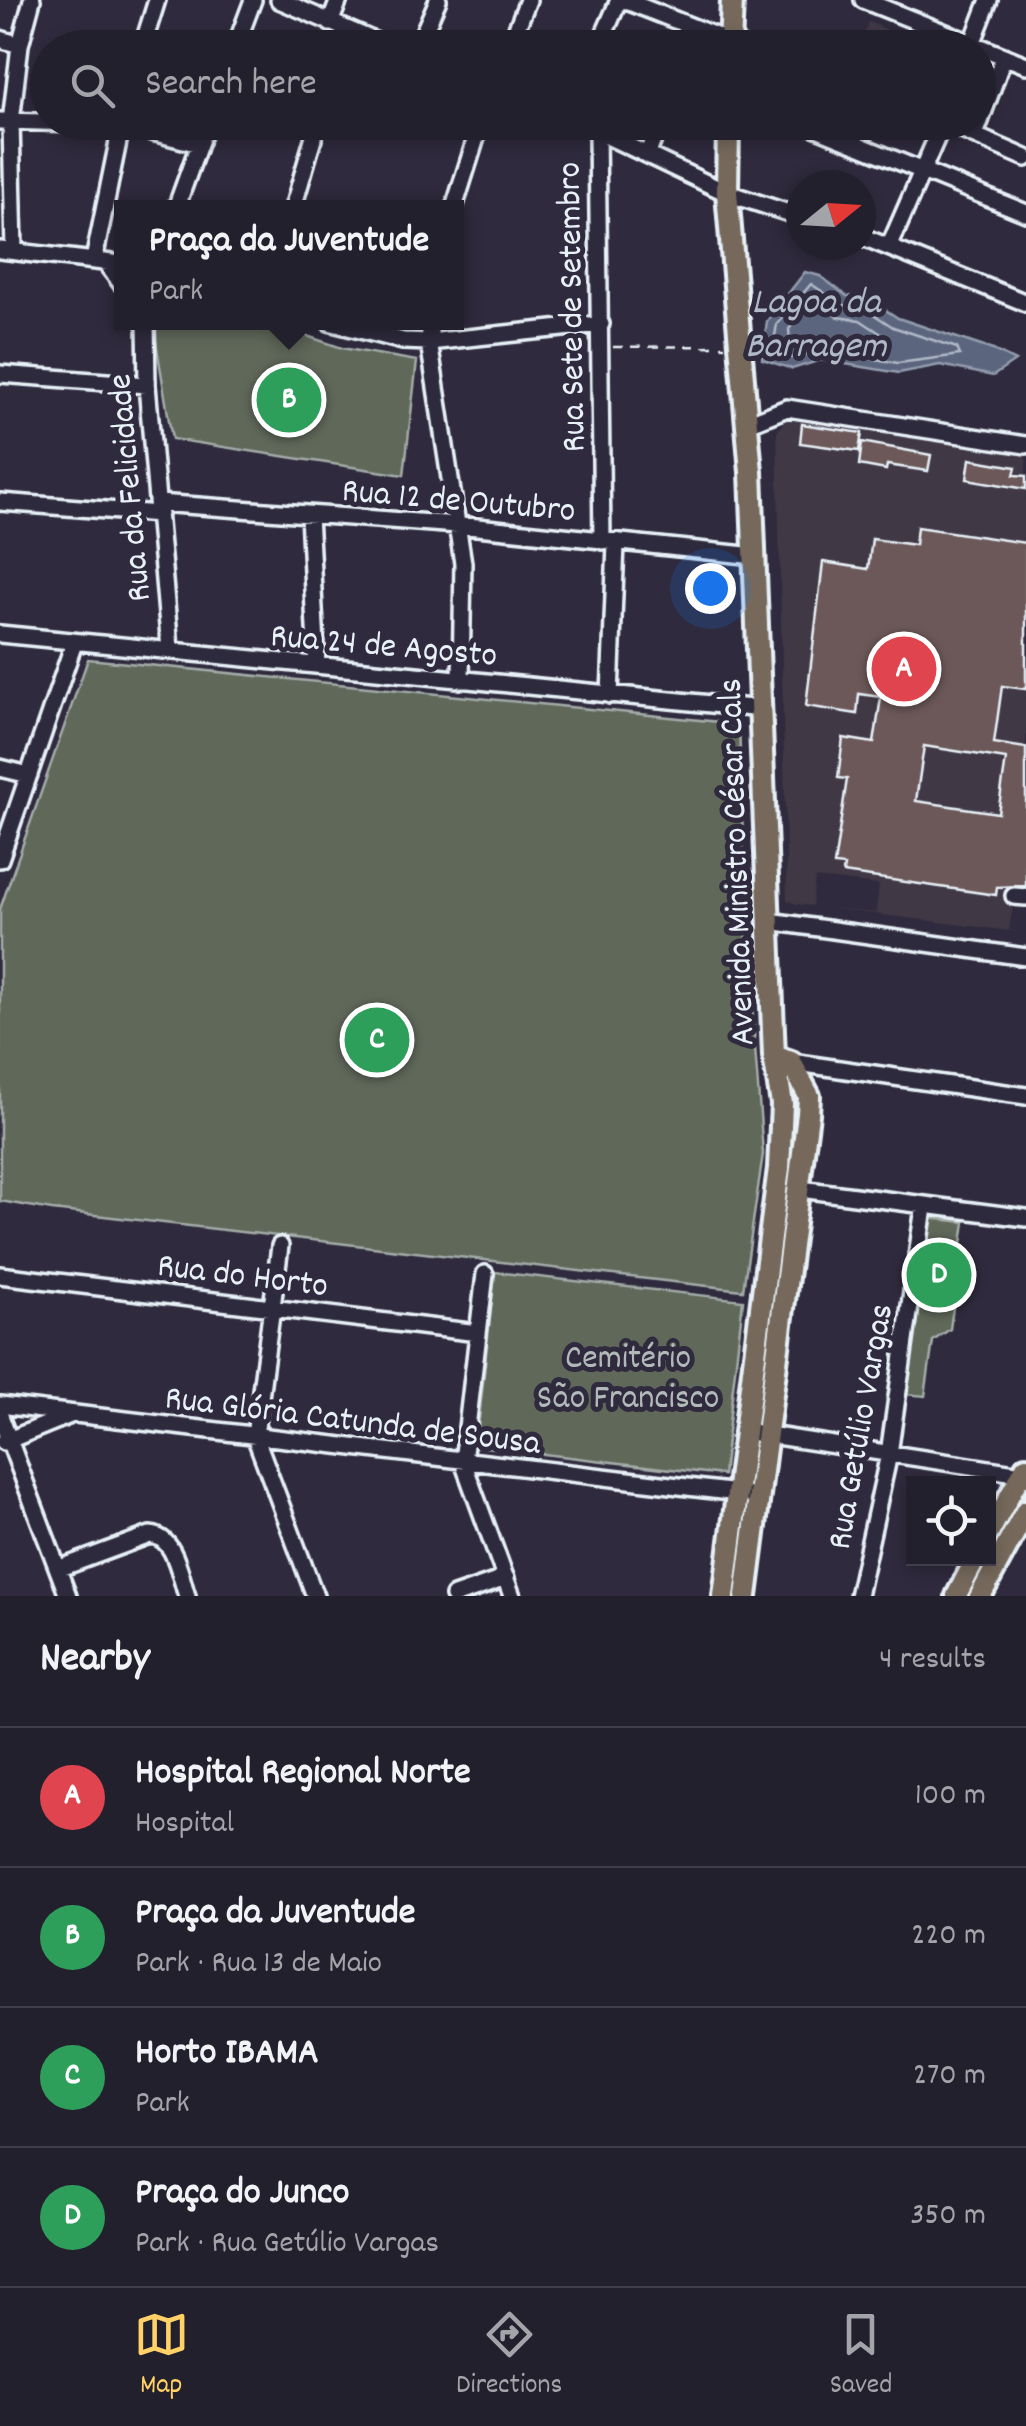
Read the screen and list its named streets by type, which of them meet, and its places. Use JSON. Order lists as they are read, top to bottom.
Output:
{
  "streets": {
    "main road": ["Avenida Ministro César Cals"],
    "street": [
      "Rua Sete de Setembro",
      "Rua da Felicidade",
      "Rua 12 de Outubro",
      "Rua 24 de Agosto",
      "Rua do Horto",
      "Rua Glória Catunda de Sousa",
      "Rua Getúlio Vargas"
    ]
  },
  "crossings": [
    ["Rua Sete de Setembro", "Rua 12 de Outubro"],
    ["Rua Sete de Setembro", "Rua 24 de Agosto"],
    ["Rua da Felicidade", "Rua 12 de Outubro"],
    ["Rua da Felicidade", "Rua 24 de Agosto"],
    ["Rua 12 de Outubro", "Avenida Ministro César Cals"],
    ["Rua 24 de Agosto", "Avenida Ministro César Cals"],
    ["Avenida Ministro César Cals", "Rua Glória Catunda de Sousa"]
  ],
  "water": ["Lagoa da Barragem"],
  "parks": ["Cemitério São Francisco"],
  "north": "right",
  "page": {
    "search": "Search here",
    "popup": ["Praça da Juventude", "Park"],
    "pins": [
      "B",
      "A",
      "C",
      "D"
    ],
    "heading": ["Nearby", "4 results"],
    "list": [
      {
        "mark": "A",
        "name": "Hospital Regional Norte",
        "note": "Hospital",
        "value": "100 m"
      },
      {
        "mark": "B",
        "name": "Praça da Juventude",
        "note": "Park · Rua 13 de Maio",
        "value": "220 m"
      },
      {
        "mark": "C",
        "name": "Horto IBAMA",
        "note": "Park",
        "value": "270 m"
      },
      {
        "mark": "D",
        "name": "Praça do Junco",
        "note": "Park · Rua Getúlio Vargas",
        "value": "350 m"
      }
    ],
    "nav": ["Map", "Directions", "Saved"]
  }
}
